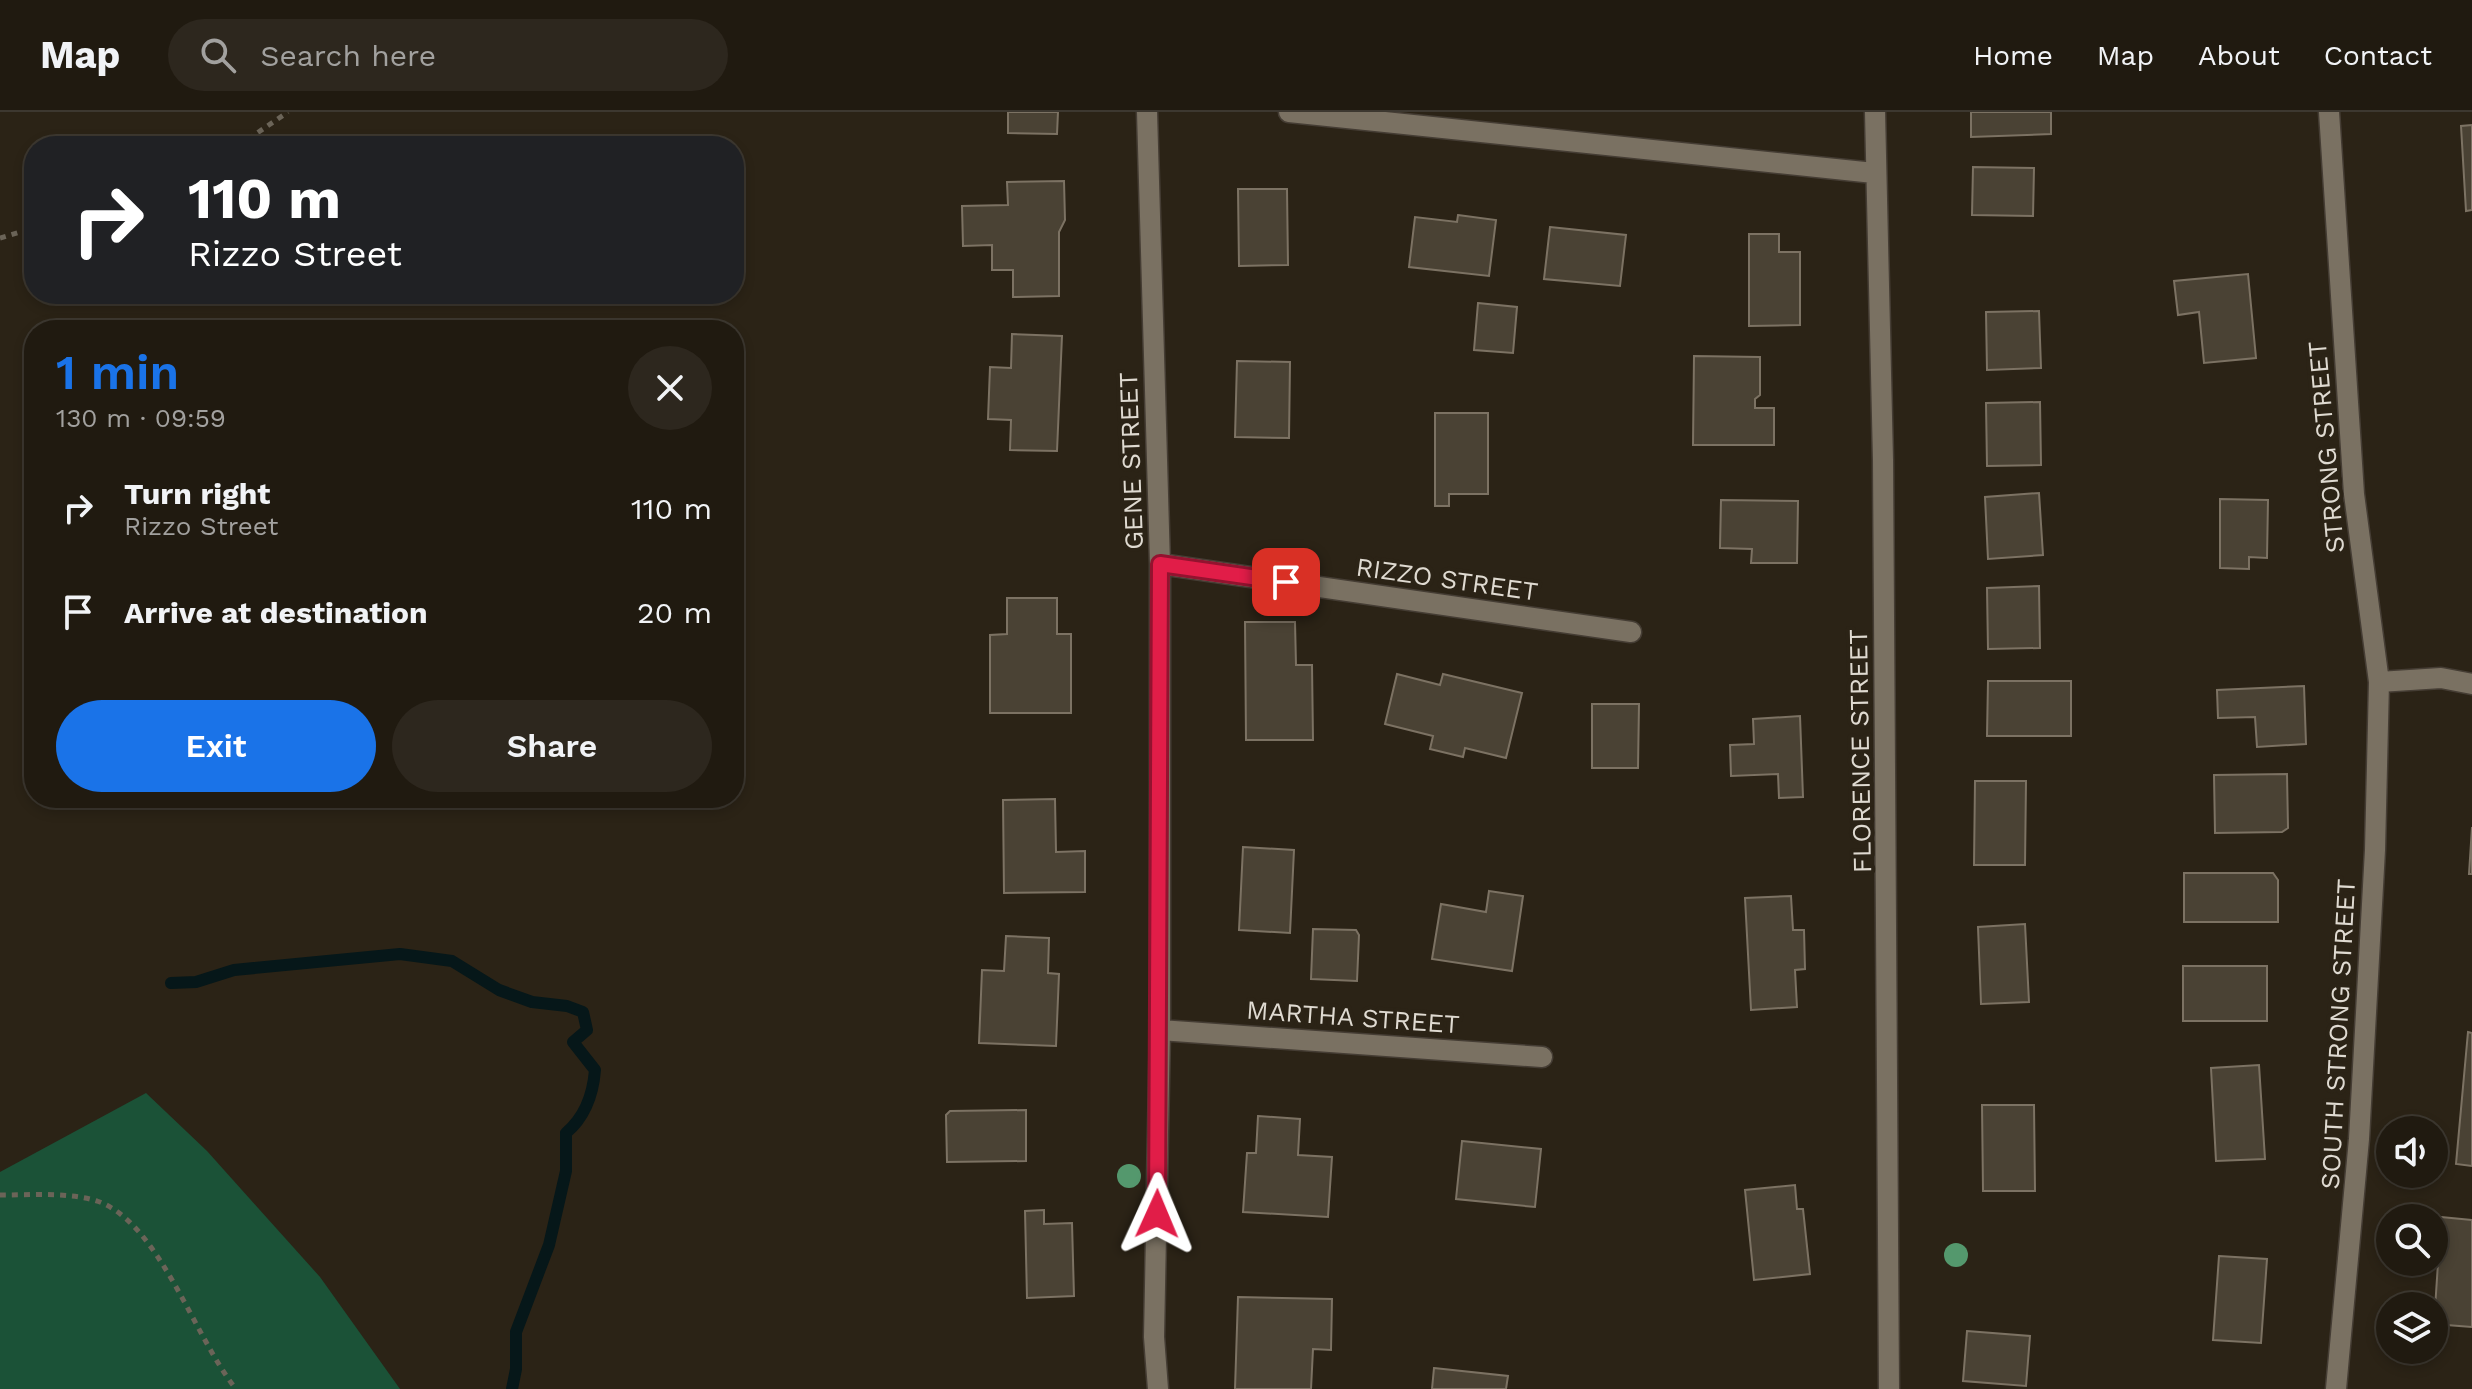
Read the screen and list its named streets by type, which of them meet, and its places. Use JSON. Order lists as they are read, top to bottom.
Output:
{
  "streets": {
    "street": [
      "STRONG STREET",
      "GENE STREET",
      "RIZZO STREET",
      "FLORENCE STREET",
      "MARTHA STREET",
      "SOUTH STRONG STREET"
    ]
  },
  "crossings": [
    ["STRONG STREET", "SOUTH STRONG STREET"],
    ["GENE STREET", "RIZZO STREET"],
    ["GENE STREET", "MARTHA STREET"]
  ],
  "page": {
    "header": "Map",
    "search": "Search here",
    "nav": [
      "Home",
      "Map",
      "About",
      "Contact"
    ],
    "turn": ["110 m", "Rizzo Street"],
    "heading": ["1 min", "130 m · 09:59"],
    "list": [
      {
        "name": "Turn right",
        "note": "Rizzo Street",
        "value": "110 m"
      },
      {
        "name": "Arrive at destination",
        "value": "20 m"
      }
    ],
    "buttons": ["Exit", "Share"]
  }
}
